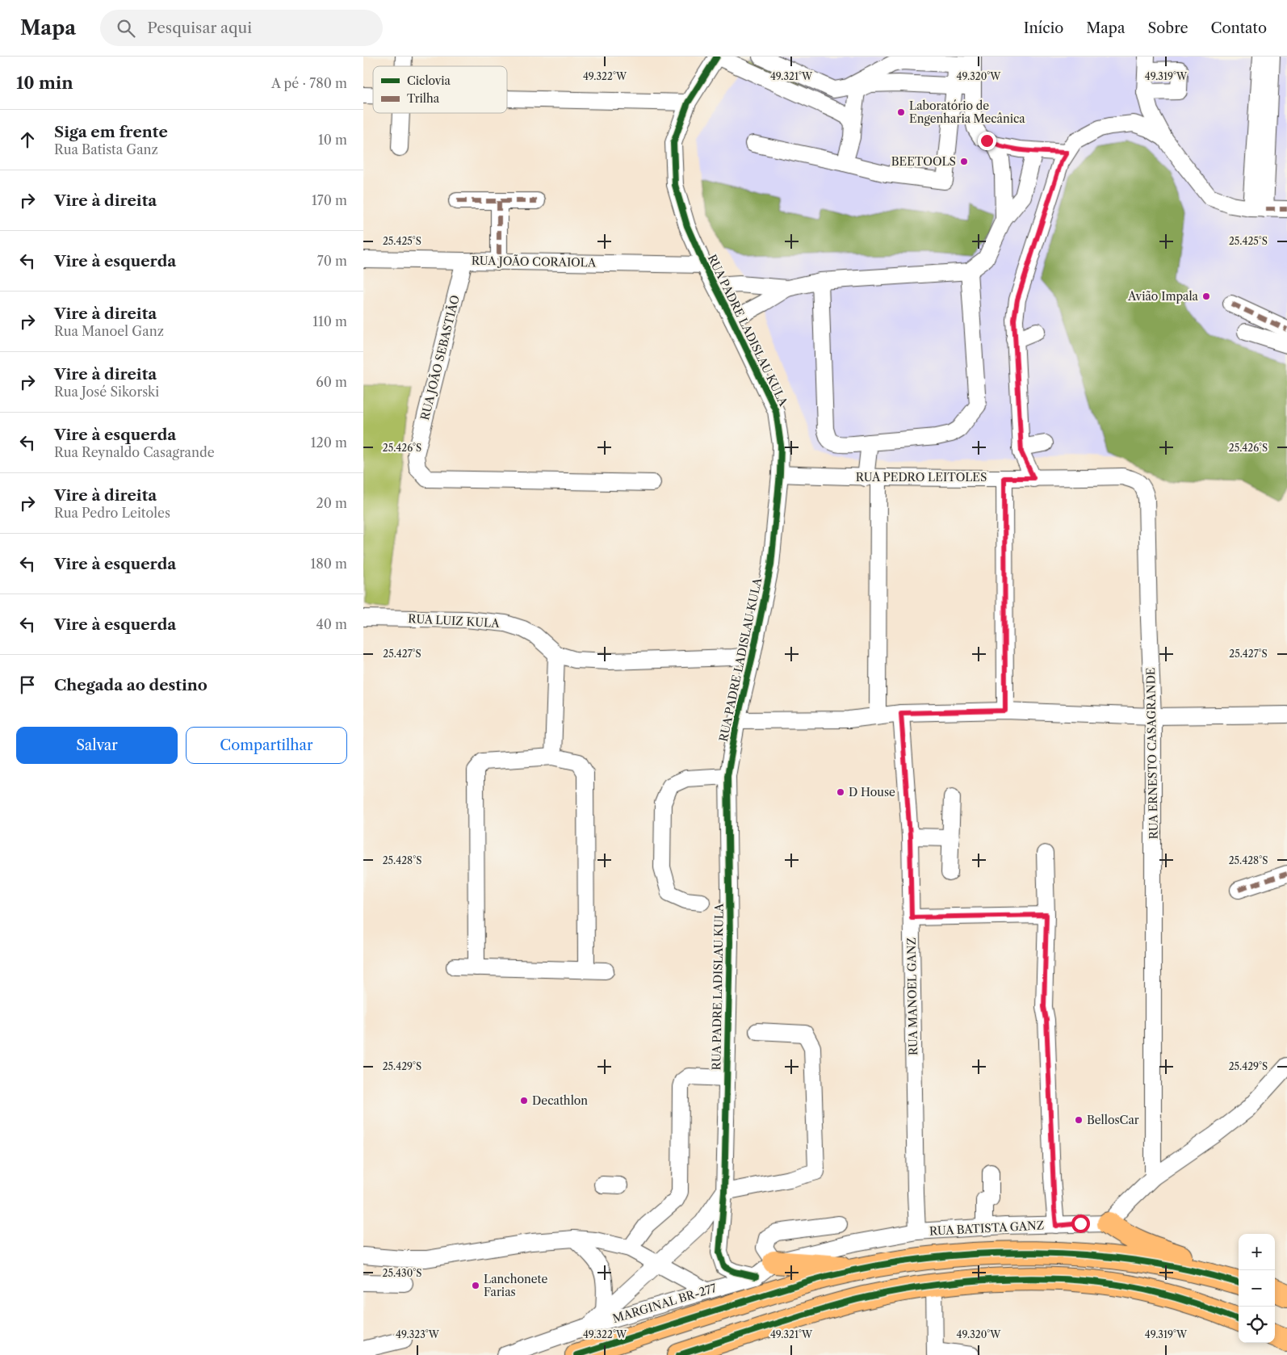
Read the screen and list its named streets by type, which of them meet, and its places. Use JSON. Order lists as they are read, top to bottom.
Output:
{
  "streets": {
    "street": [
      "RUA JOÃO CORAIOLA",
      "RUA PADRE LADISLAU KULA",
      "RUA JOÃO SEBASTIÃO",
      "RUA PEDRO LEITOLES",
      "RUA LUIZ KULA",
      "RUA ERNESTO CASAGRANDE",
      "RUA MANOEL GANZ",
      "RUA BATISTA GANZ",
      "MARGINAL BR-277"
    ]
  },
  "crossings": [
    ["RUA JOÃO CORAIOLA", "RUA PADRE LADISLAU KULA"],
    ["RUA JOÃO CORAIOLA", "RUA JOÃO SEBASTIÃO"],
    ["RUA PADRE LADISLAU KULA", "RUA PEDRO LEITOLES"],
    ["RUA PADRE LADISLAU KULA", "RUA LUIZ KULA"],
    ["RUA PADRE LADISLAU KULA", "MARGINAL BR-277"],
    ["RUA PEDRO LEITOLES", "RUA ERNESTO CASAGRANDE"],
    ["RUA MANOEL GANZ", "RUA BATISTA GANZ"],
    ["RUA BATISTA GANZ", "MARGINAL BR-277"]
  ],
  "places": [
    "Laboratório de Engenharia Mecânica",
    "BEETOOLS",
    "Avião Impala",
    "D House",
    "Decathlon",
    "BellosCar",
    "Lanchonete Farias"
  ],
  "legend": ["Ciclovia", "Trilha"],
  "page": {
    "header": "Mapa",
    "search": "Pesquisar aqui",
    "nav": [
      "Início",
      "Mapa",
      "Sobre",
      "Contato"
    ],
    "heading": ["10 min", "A pé · 780 m"],
    "list": [
      ["Siga em frente", "Rua Batista Ganz", "10 m"],
      ["Vire à direita", "170 m"],
      ["Vire à esquerda", "70 m"],
      ["Vire à direita", "Rua Manoel Ganz", "110 m"],
      ["Vire à direita", "Rua José Sikorski", "60 m"],
      ["Vire à esquerda", "Rua Reynaldo Casagrande", "120 m"],
      ["Vire à direita", "Rua Pedro Leitoles", "20 m"],
      ["Vire à esquerda", "180 m"],
      ["Vire à esquerda", "40 m"],
      "Chegada ao destino"
    ],
    "buttons": ["Salvar", "Compartilhar"],
    "map_buttons": ["+", "−"]
  },
  "coordinates": [
    "49.322°W",
    "49.321°W",
    "49.320°W",
    "49.319°W",
    "25.425°S",
    "25.426°S",
    "25.427°S",
    "25.428°S",
    "25.429°S",
    "25.430°S",
    "49.323°W"
  ]
}
